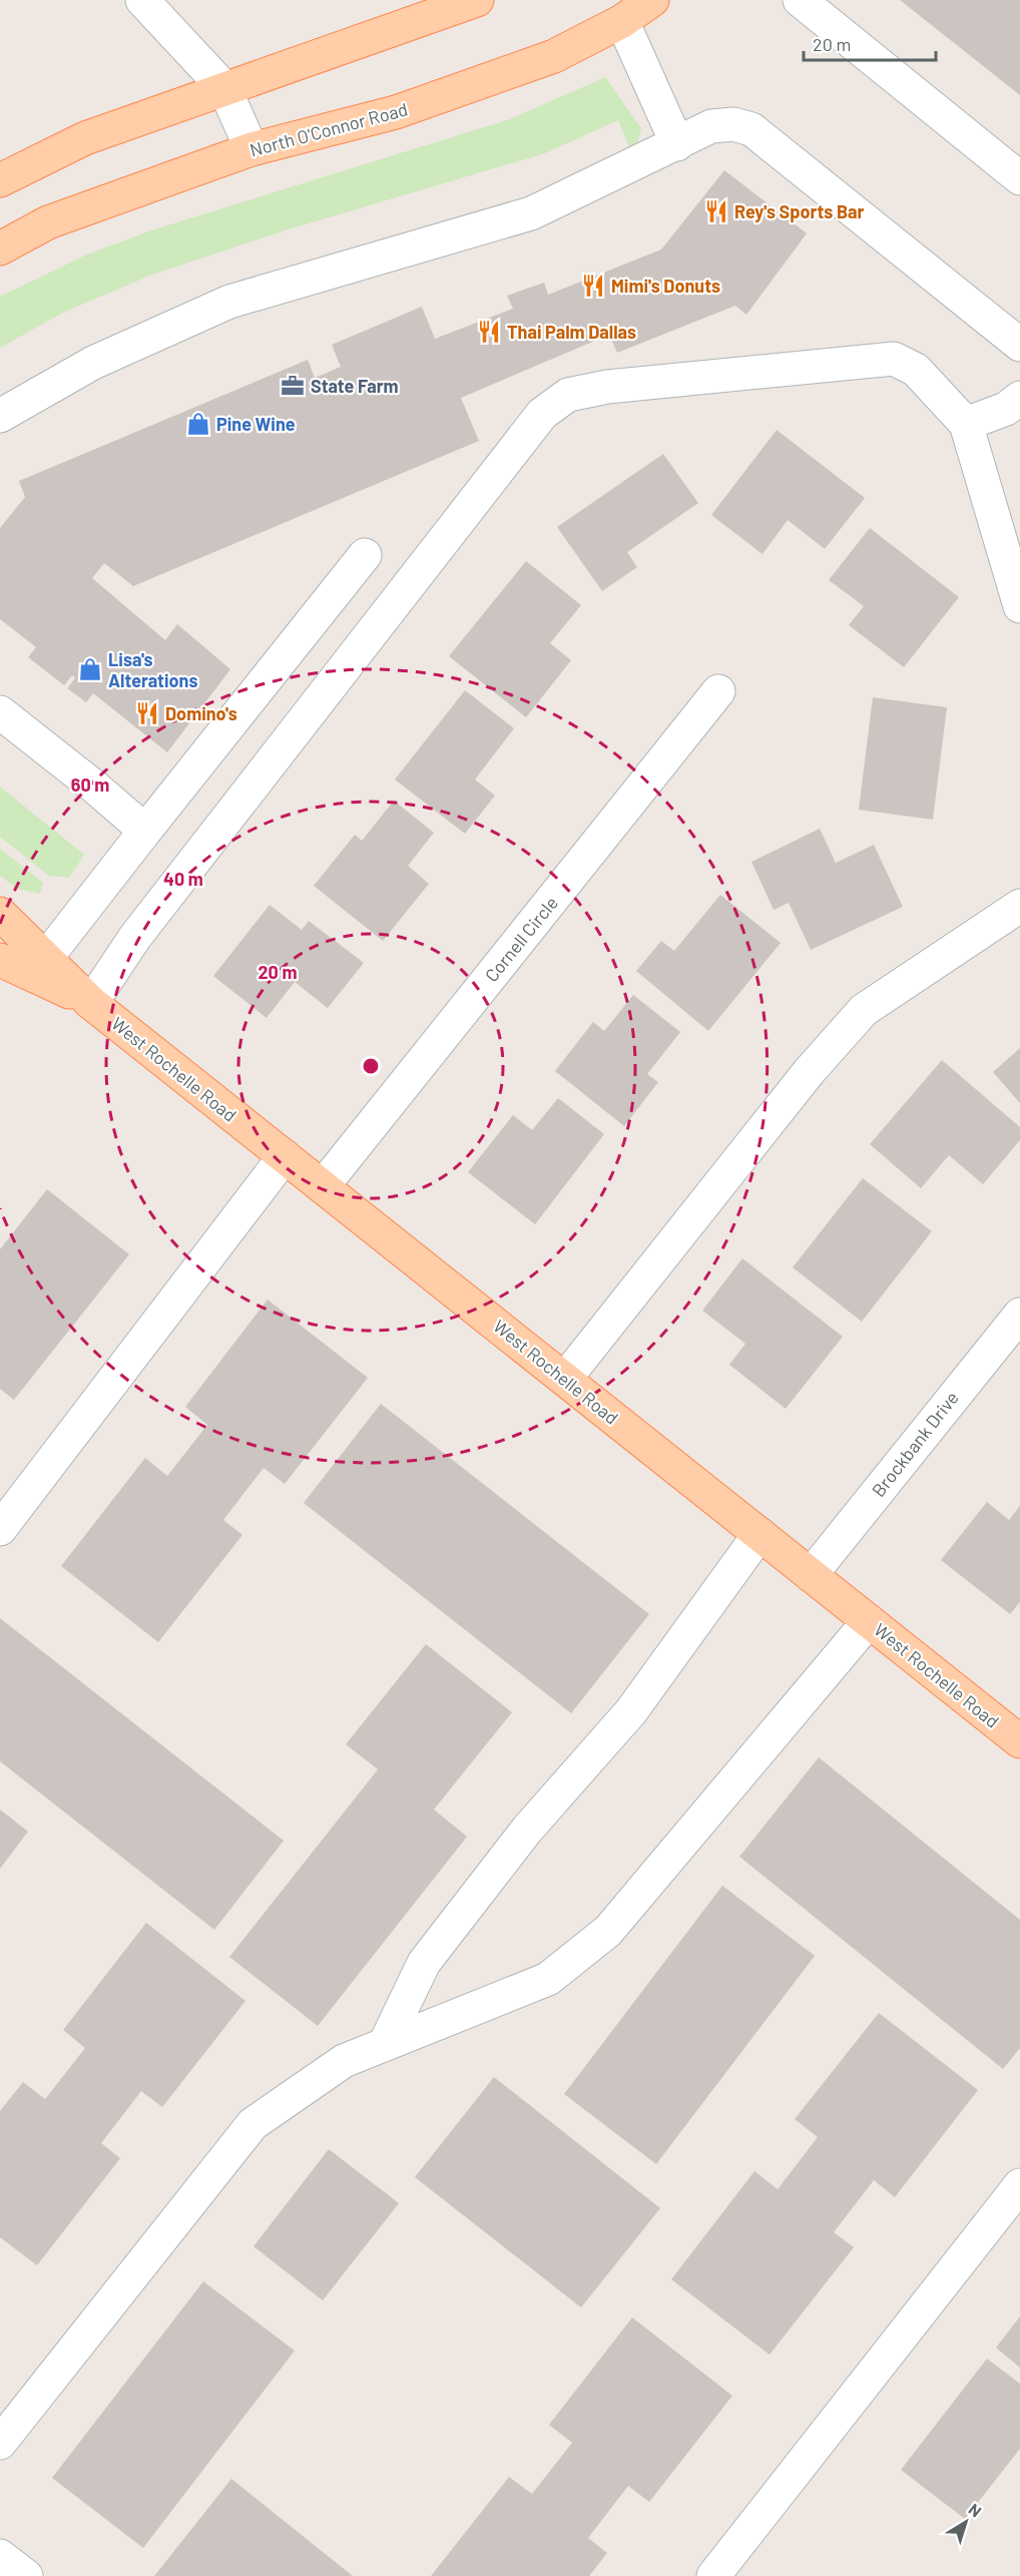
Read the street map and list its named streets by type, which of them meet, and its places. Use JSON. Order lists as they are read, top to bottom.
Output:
{
  "streets": {
    "main road": ["North O'Connor Road", "West Rochelle Road"],
    "street": ["Cornell Circle", "Brockbank Drive"]
  },
  "crossings": [
    ["Cornell Circle", "West Rochelle Road"],
    ["West Rochelle Road", "Brockbank Drive"]
  ],
  "places": {
    "restaurant": [
      "Rey's Sports Bar",
      "Mimi's Donuts",
      "Thai Palm Dallas",
      "Domino's"
    ],
    "office": ["State Farm"],
    "shop": ["Pine Wine", "Lisa's Alterations"]
  },
  "scale_bar": "20 m",
  "north": "top right",
  "rings": ["60 m", "40 m", "20 m"]
}
